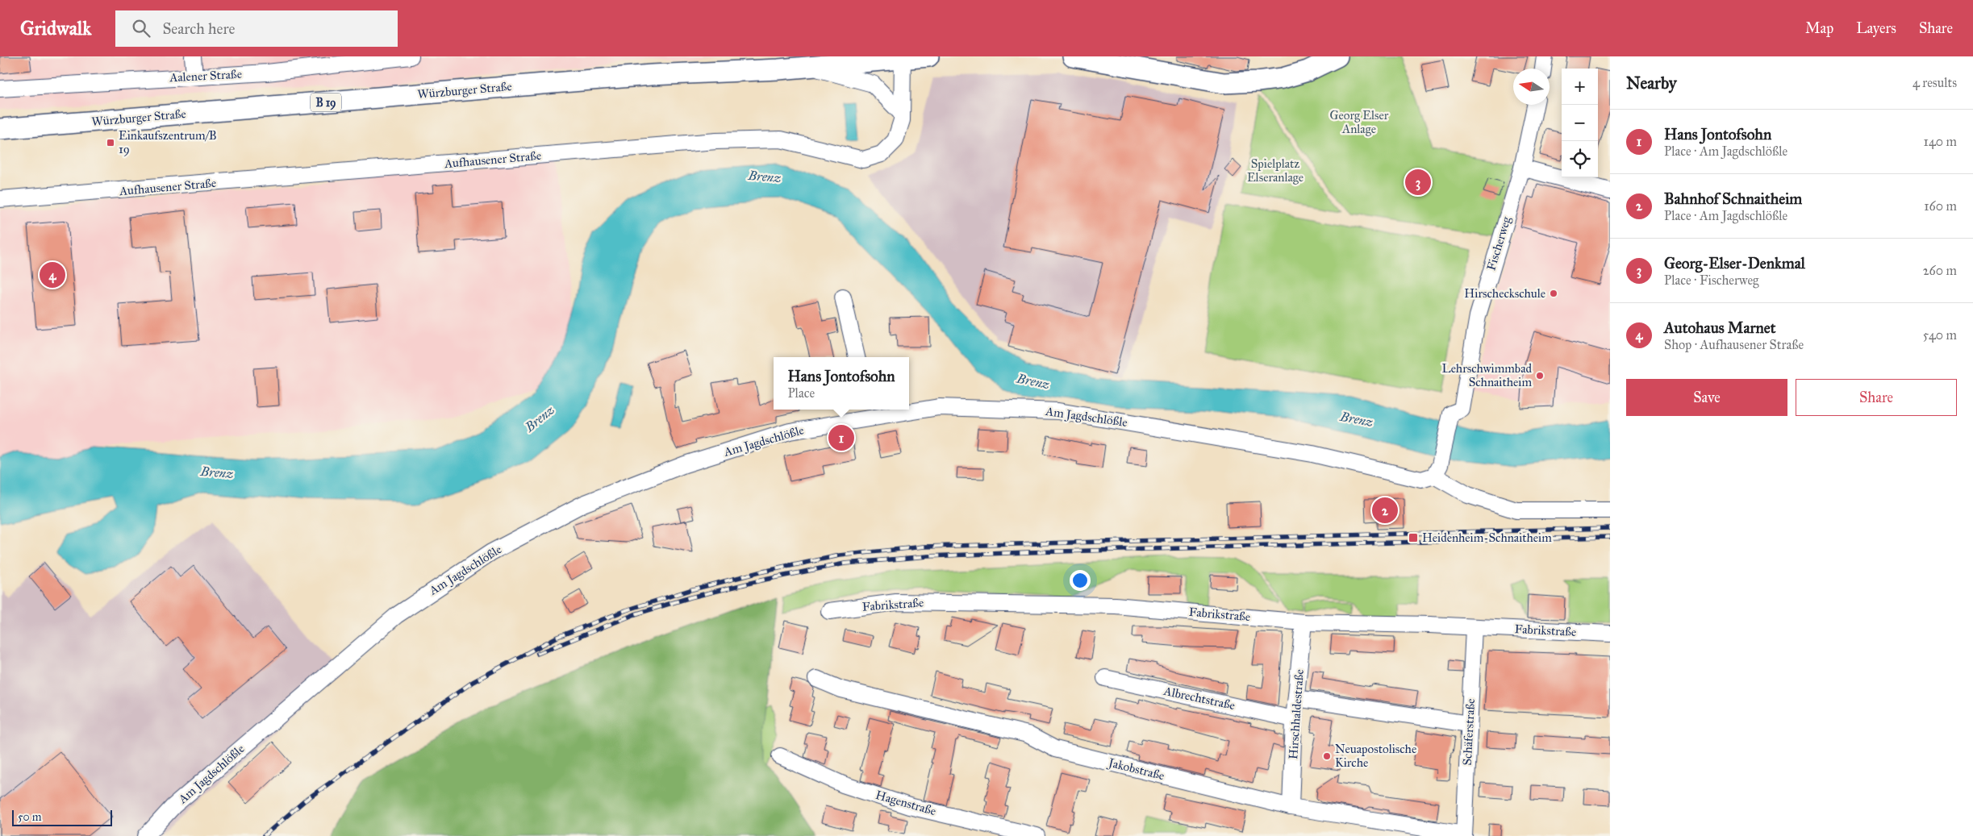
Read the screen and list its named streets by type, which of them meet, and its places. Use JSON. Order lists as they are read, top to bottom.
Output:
{
  "streets": {
    "main road": ["Würzburger Straße", "B 19"],
    "street": [
      "Aalener Straße",
      "Aufhausener Straße",
      "Fischerweg",
      "Am Jagdschlößle",
      "Fabrikstraße",
      "Albrechtstraße",
      "Hirschhaldestraße",
      "Schäferstraße",
      "Jakobstraße",
      "Hagenstraße"
    ]
  },
  "crossings": [
    ["Würzburger Straße", "Aufhausener Straße"],
    ["Fischerweg", "Am Jagdschlößle"],
    ["Fabrikstraße", "Hirschhaldestraße"],
    ["Fabrikstraße", "Schäferstraße"],
    ["Albrechtstraße", "Hirschhaldestraße"],
    ["Hirschhaldestraße", "Jakobstraße"],
    ["Schäferstraße", "Jakobstraße"]
  ],
  "water": ["Brenz"],
  "parks": ["Georg Elser Anlage", "Spielplatz Elseranlage"],
  "places": {
    "transit": ["Einkaufszentrum/B 19", "Heidenheim-Schnaitheim"],
    "other": ["Hirscheckschule", "Lehrschwimmbad Schnaitheim", "Neuapostolische Kirche"]
  },
  "scale_bar": "50 m",
  "north": "left",
  "page": {
    "header": "Gridwalk",
    "search": "Search here",
    "nav": ["Map", "Layers", "Share"],
    "heading": ["Nearby", "4 results"],
    "map_buttons": ["+", "−"],
    "list": [
      {
        "mark": "1",
        "name": "Hans Jontofsohn",
        "note": "Place · Am Jagdschlößle",
        "value": "140 m"
      },
      {
        "mark": "2",
        "name": "Bahnhof Schnaitheim",
        "note": "Place · Am Jagdschlößle",
        "value": "160 m"
      },
      {
        "mark": "3",
        "name": "Georg-Elser-Denkmal",
        "note": "Place · Fischerweg",
        "value": "260 m"
      },
      {
        "mark": "4",
        "name": "Autohaus Marnet",
        "note": "Shop · Aufhausener Straße",
        "value": "540 m"
      }
    ],
    "pins": [
      "3",
      "4",
      "1",
      "2"
    ],
    "popup": ["Hans Jontofsohn", "Place"],
    "buttons": ["Save", "Share"],
    "scale": "50 m"
  }
}
